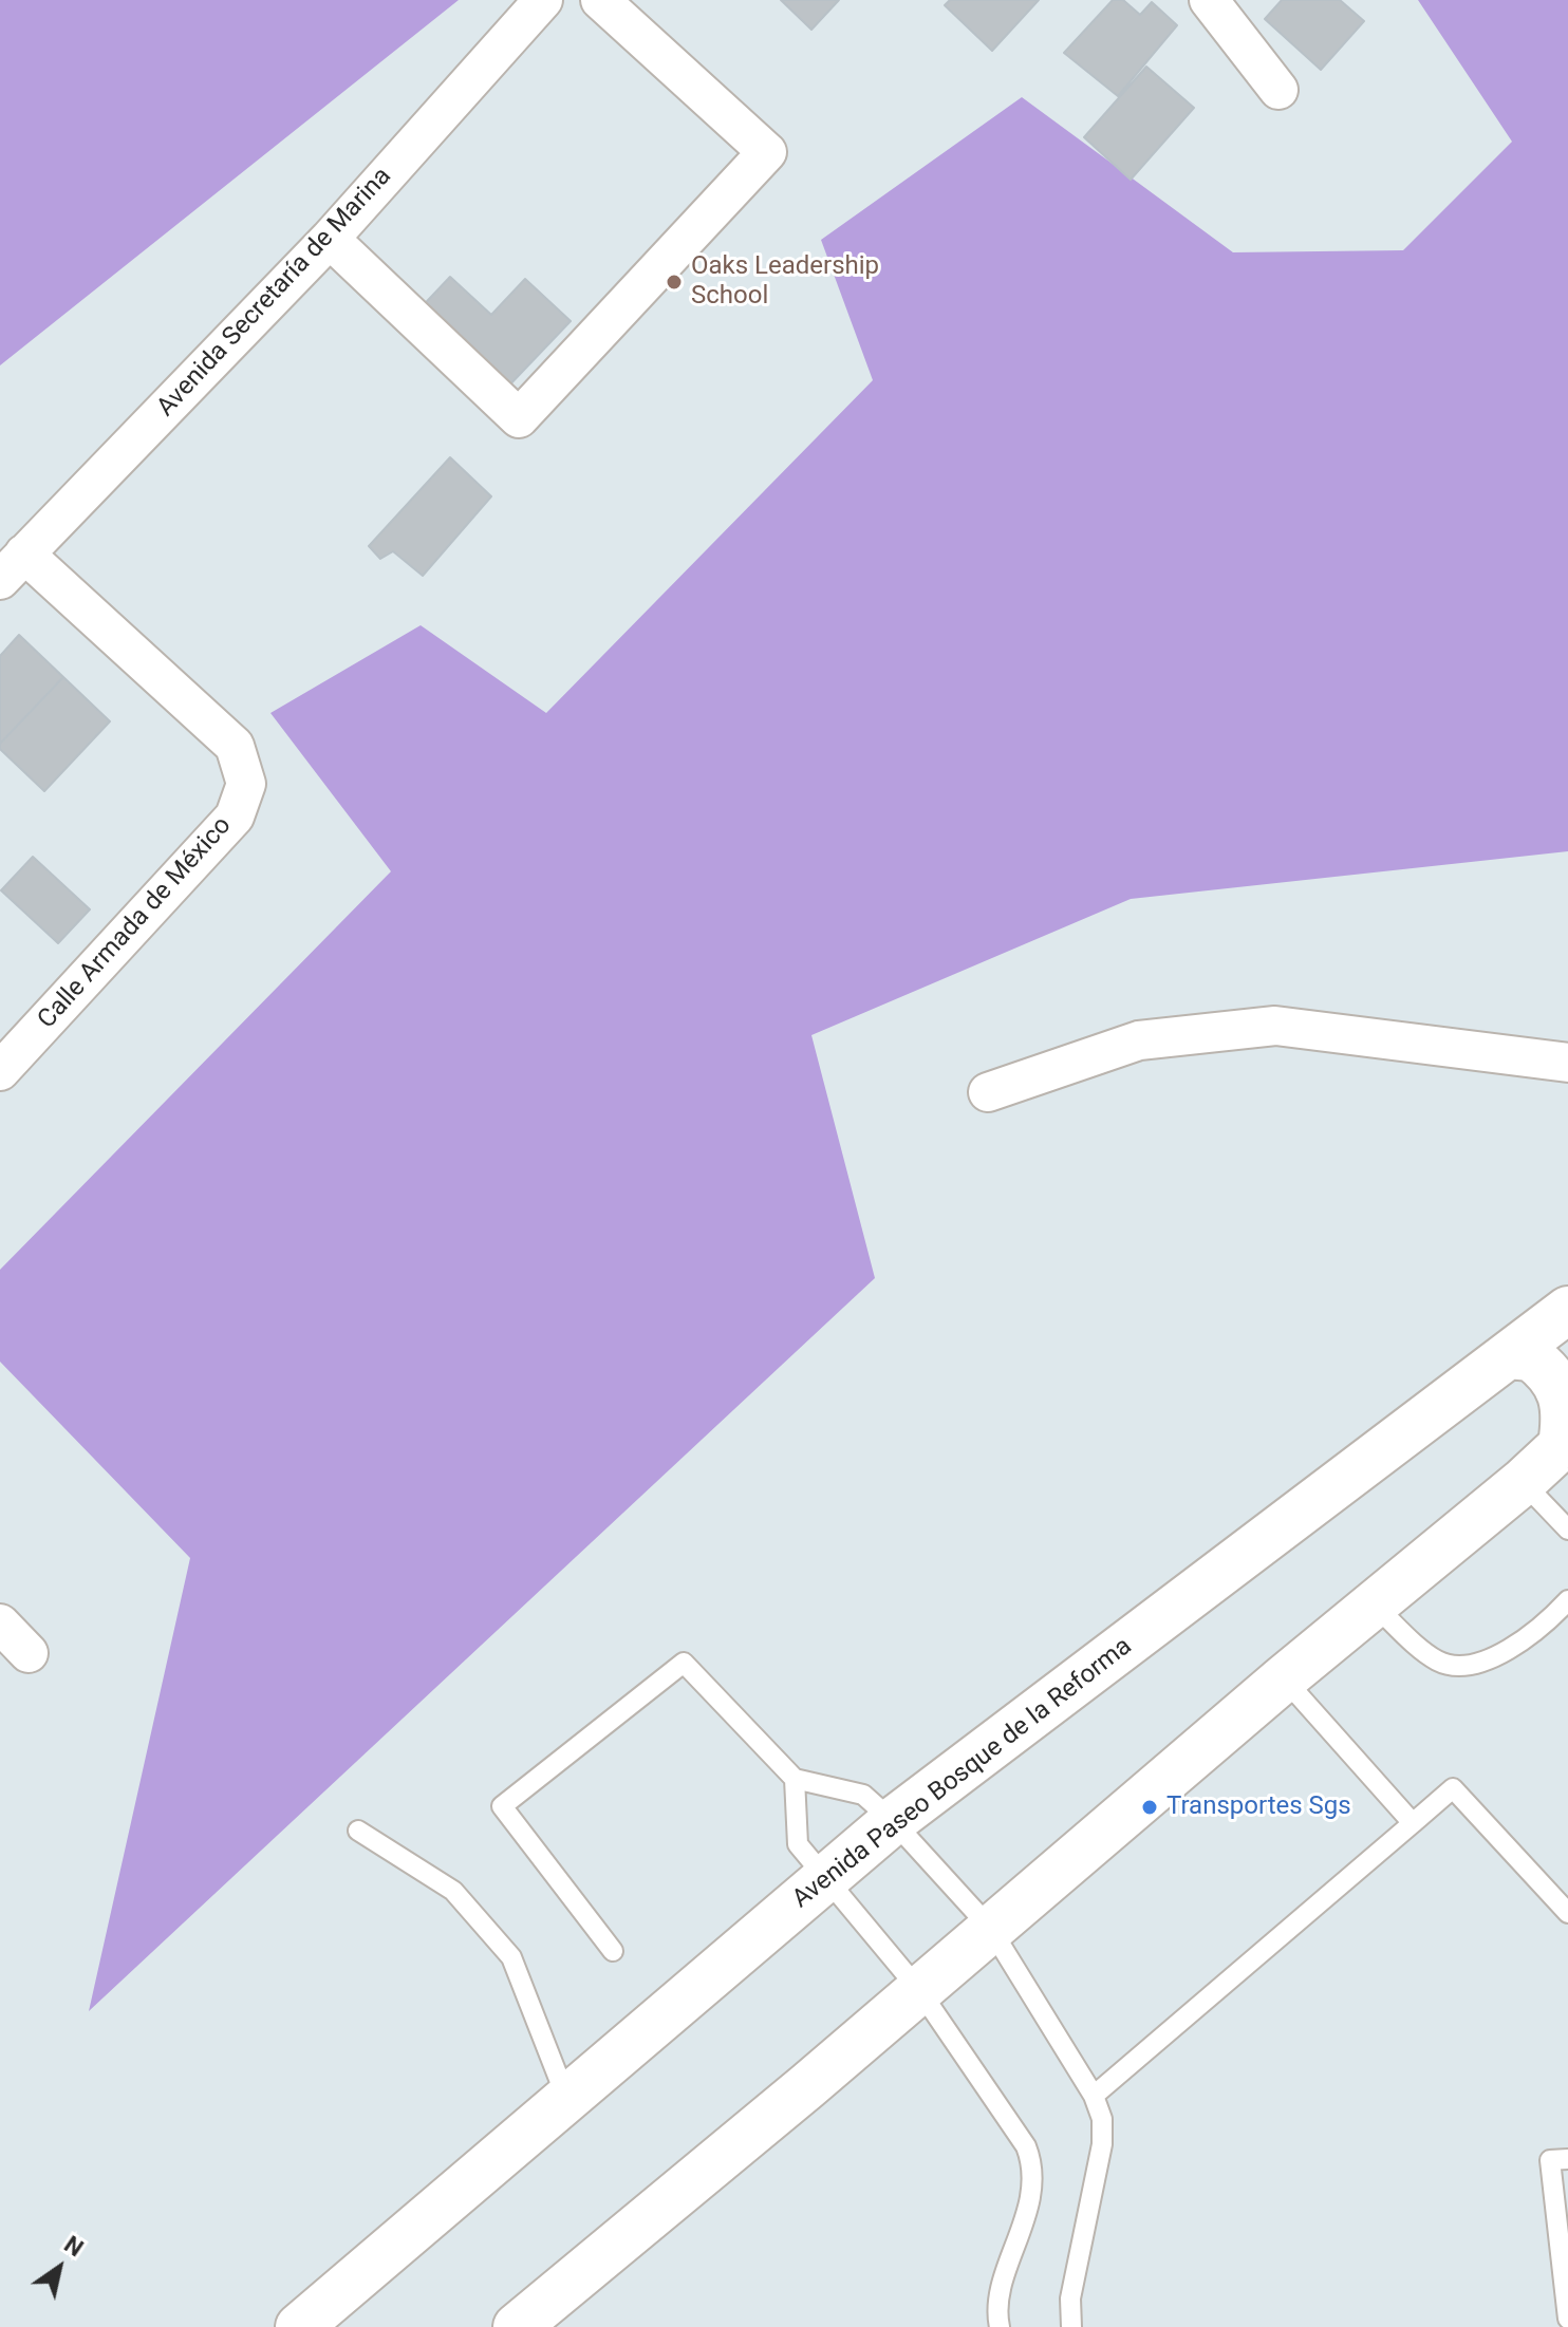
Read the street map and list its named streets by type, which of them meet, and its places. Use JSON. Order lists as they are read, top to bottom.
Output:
{
  "streets": {
    "main road": ["Avenida Paseo Bosque de la Reforma"],
    "street": ["Avenida Secretaría de Marina", "Calle Armada de México"]
  },
  "crossings": [
    ["Avenida Secretaría de Marina", "Calle Armada de México"]
  ],
  "places": ["Oaks Leadership School", "Transportes Sgs"],
  "north": "top right"
}
